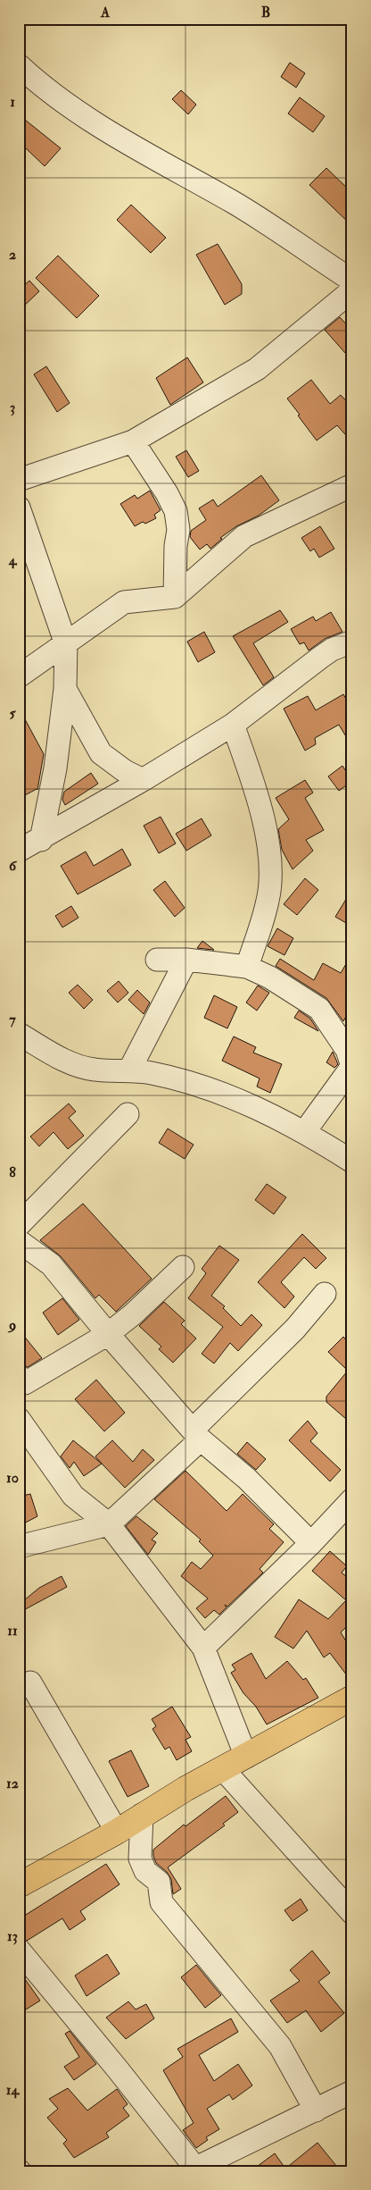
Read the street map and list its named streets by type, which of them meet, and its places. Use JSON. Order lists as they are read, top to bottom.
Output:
{
  "grid": {
    "columns": ["A", "B"],
    "rows": [
      "1",
      "2",
      "3",
      "4",
      "5",
      "6",
      "7",
      "8",
      "9",
      "10",
      "11",
      "12",
      "13",
      "14"
    ]
  }
}
